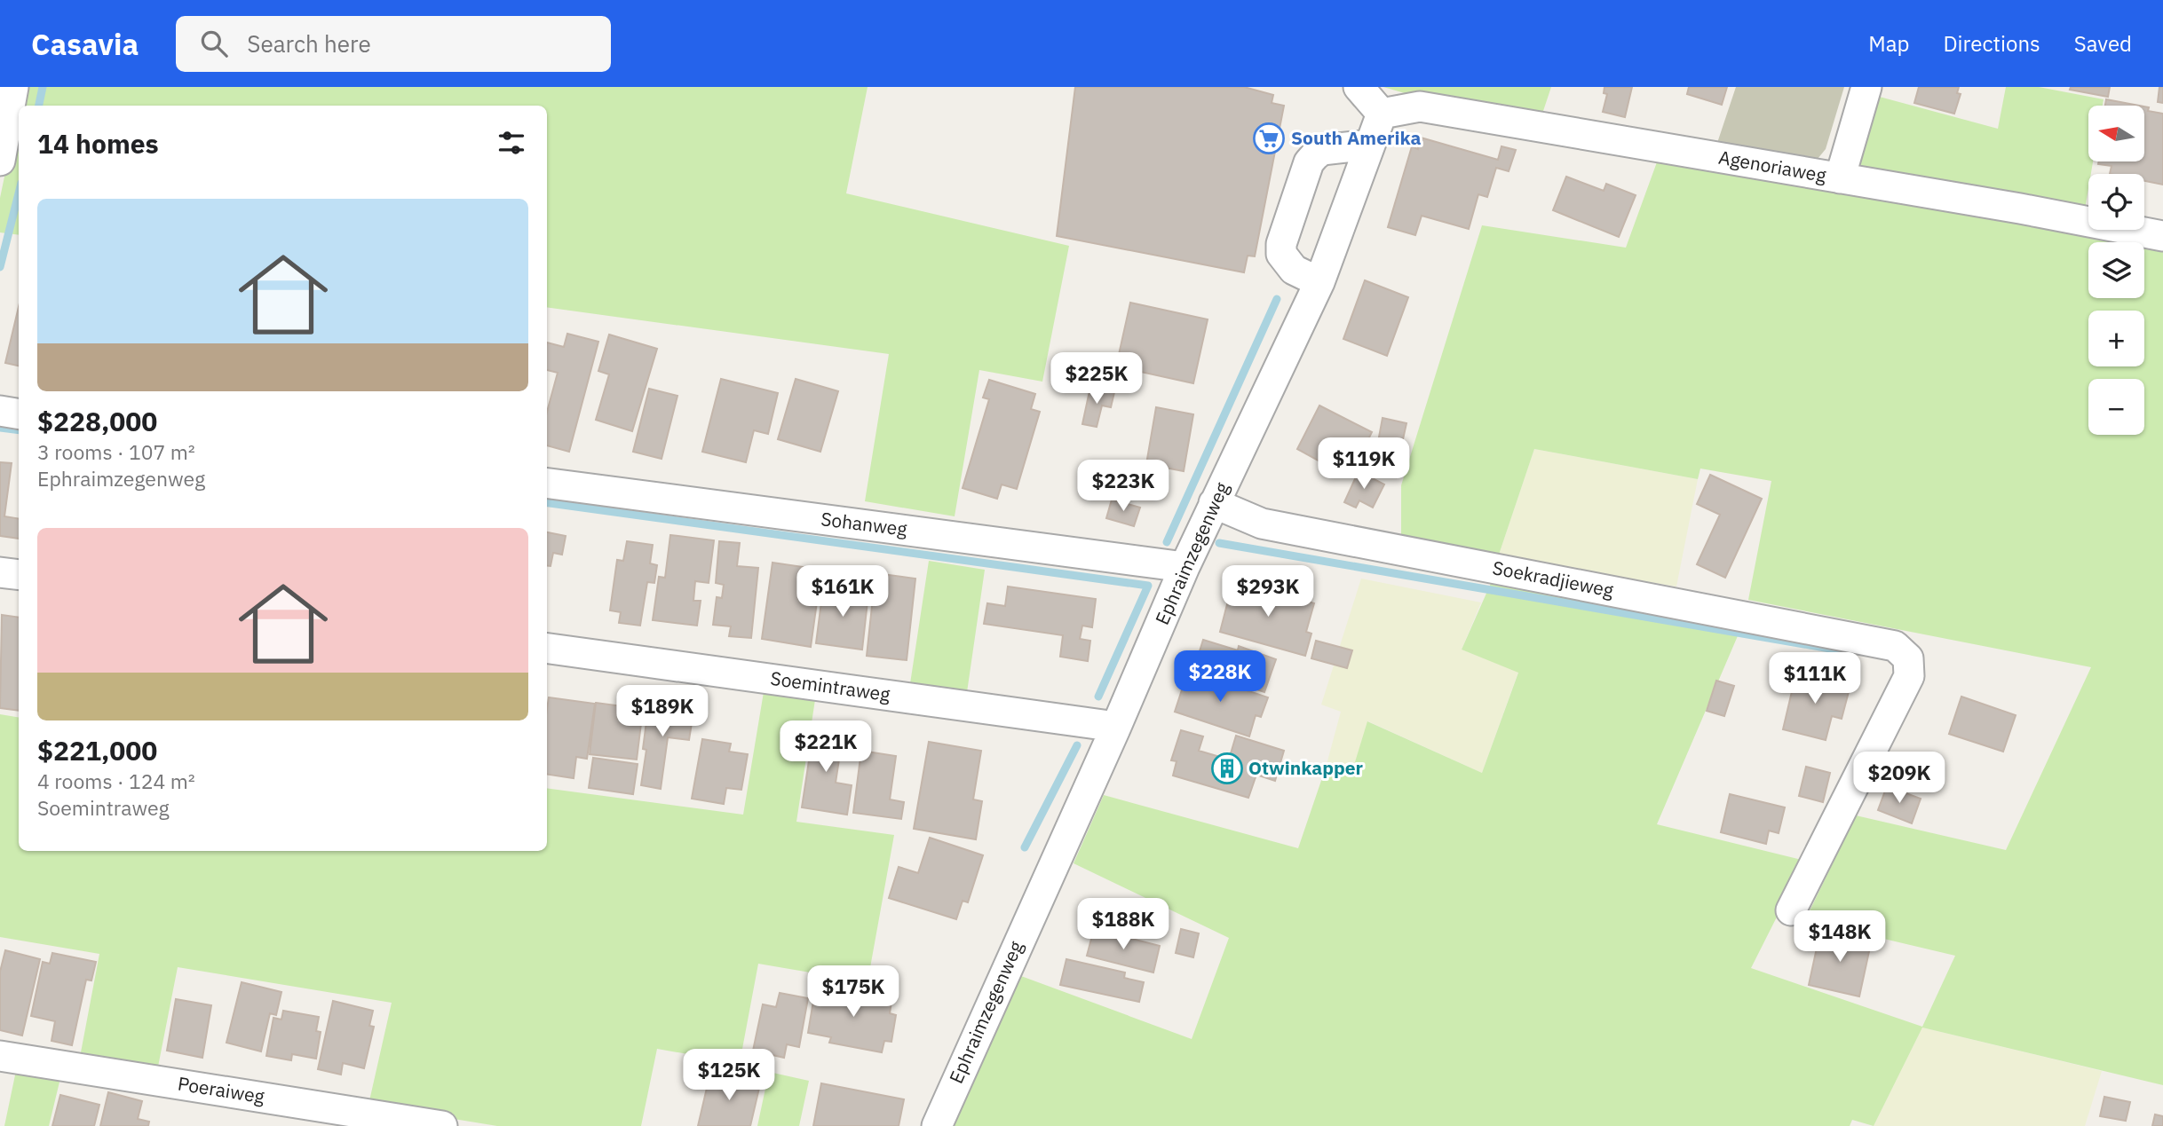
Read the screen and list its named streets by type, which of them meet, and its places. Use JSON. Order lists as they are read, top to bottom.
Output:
{
  "streets": {
    "street": [
      "Agenoriaweg",
      "Sohanweg",
      "Ephraimzegenweg",
      "Soekradjieweg",
      "Soemintraweg",
      "Poeraiweg"
    ]
  },
  "crossings": [
    ["Agenoriaweg", "Ephraimzegenweg"],
    ["Sohanweg", "Ephraimzegenweg"],
    ["Ephraimzegenweg", "Soekradjieweg"],
    ["Ephraimzegenweg", "Soemintraweg"]
  ],
  "places": {
    "supermarket": ["South Amerika"],
    "building": ["Otwinkapper"]
  },
  "north": "left",
  "page": {
    "header": "Casavia",
    "search": "Search here",
    "nav": ["Map", "Directions", "Saved"],
    "map_buttons": ["+", "−"],
    "heading": "14 homes",
    "list": [
      {
        "name": "$228,000",
        "note": "3 rooms · 107 m² · Ephraimzegenweg"
      },
      {
        "name": "$221,000",
        "note": "4 rooms · 124 m² · Soemintraweg"
      }
    ],
    "price": [
      "$225K",
      "$119K",
      "$223K",
      "$161K",
      "$293K",
      "$228K",
      "$111K",
      "$189K",
      "$221K",
      "$209K",
      "$188K",
      "$148K",
      "$175K",
      "$125K"
    ]
  }
}
